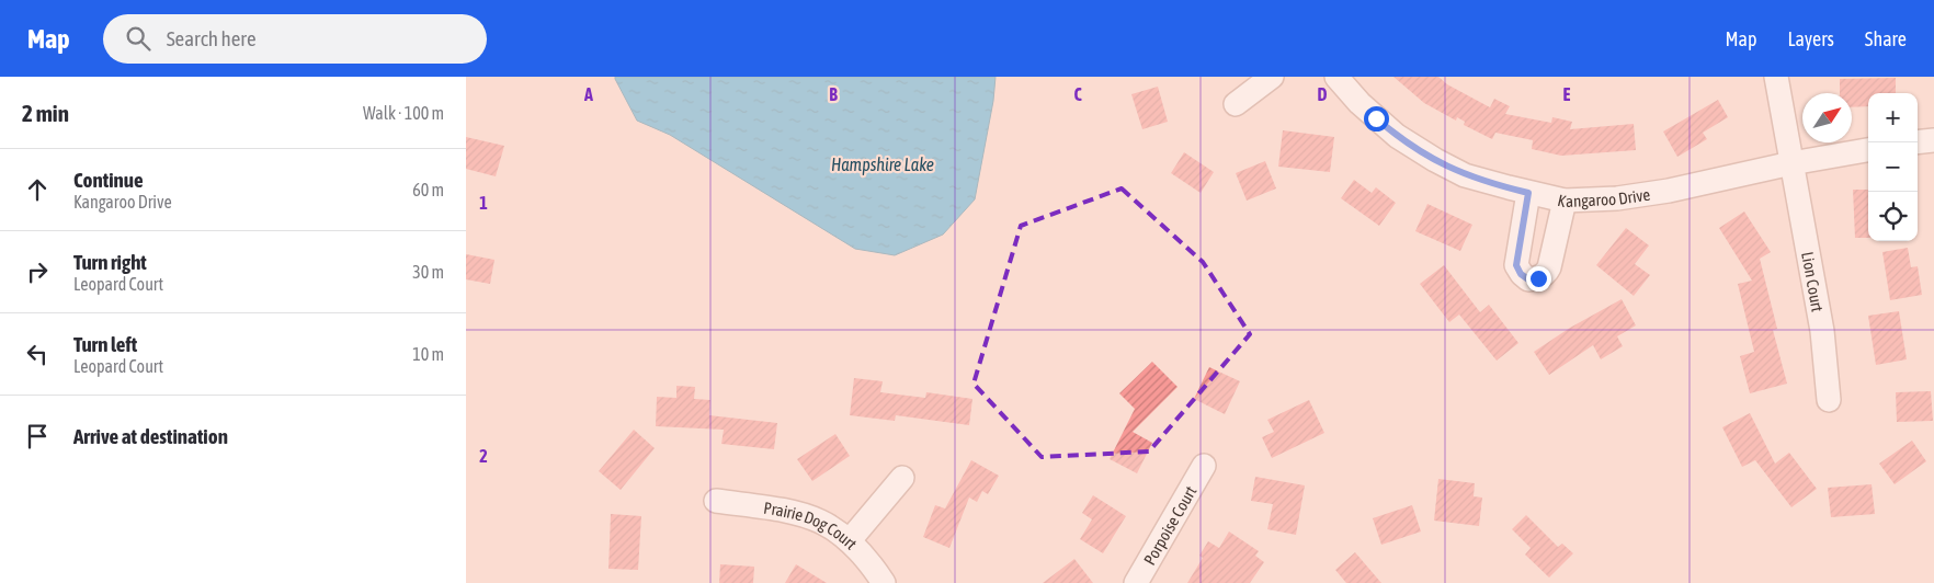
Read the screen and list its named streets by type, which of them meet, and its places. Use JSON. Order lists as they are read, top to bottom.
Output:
{
  "streets": {
    "street": [
      "Kangaroo Drive",
      "Lion Court",
      "Porpoise Court",
      "Prairie Dog Court"
    ]
  },
  "crossings": [
    ["Kangaroo Drive", "Lion Court"]
  ],
  "water": ["Hampshire Lake"],
  "north": "top right",
  "page": {
    "header": "Map",
    "search": "Search here",
    "nav": ["Map", "Layers", "Share"],
    "heading": ["2 min", "Walk · 100 m"],
    "map_buttons": ["+", "−"],
    "list": [
      ["Continue", "Kangaroo Drive", "60 m"],
      ["Turn right", "Leopard Court", "30 m"],
      ["Turn left", "Leopard Court", "10 m"],
      "Arrive at destination"
    ]
  },
  "grid": {
    "columns": [
      "A",
      "B",
      "C",
      "D",
      "E"
    ],
    "rows": ["1", "2"]
  }
}
